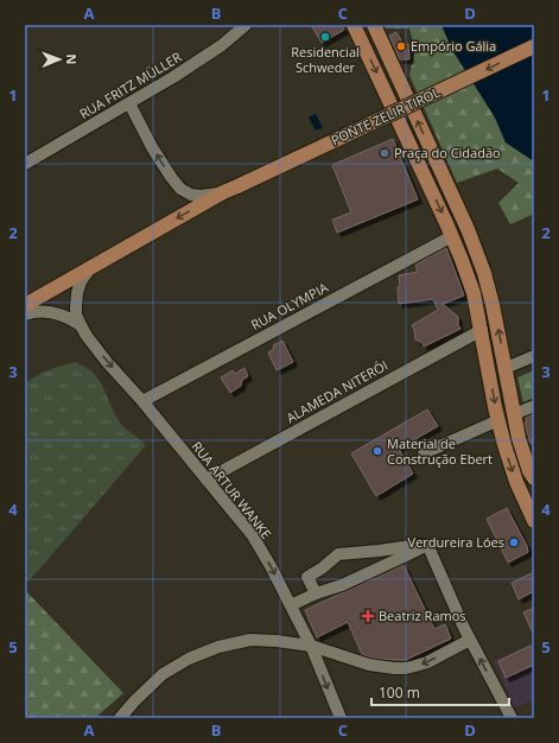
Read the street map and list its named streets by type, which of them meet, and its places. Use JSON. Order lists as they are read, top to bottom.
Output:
{
  "streets": {
    "main road": ["PONTE ZELIR TIROL"],
    "street": [
      "RUA FRITZ MÜLLER",
      "RUA OLYMPIA",
      "ALAMEDA NITERÓI",
      "RUA ARTUR WANKE"
    ]
  },
  "crossings": [
    ["PONTE ZELIR TIROL", "RUA ARTUR WANKE"],
    ["RUA OLYMPIA", "RUA ARTUR WANKE"],
    ["ALAMEDA NITERÓI", "RUA ARTUR WANKE"]
  ],
  "one_way": ["PONTE ZELIR TIROL", "RUA ARTUR WANKE"],
  "places": {
    "other": [
      "Residencial Schweder",
      "Empório Gália",
      "Praça do Cidadão",
      "Material de Construção Ebert",
      "Verdureira Lóes"
    ],
    "health": ["Beatriz Ramos"]
  },
  "scale_bar": "100 m",
  "north": "right",
  "grid": {
    "columns": [
      "A",
      "B",
      "C",
      "D"
    ],
    "rows": [
      "1",
      "2",
      "3",
      "4",
      "5"
    ]
  }
}
